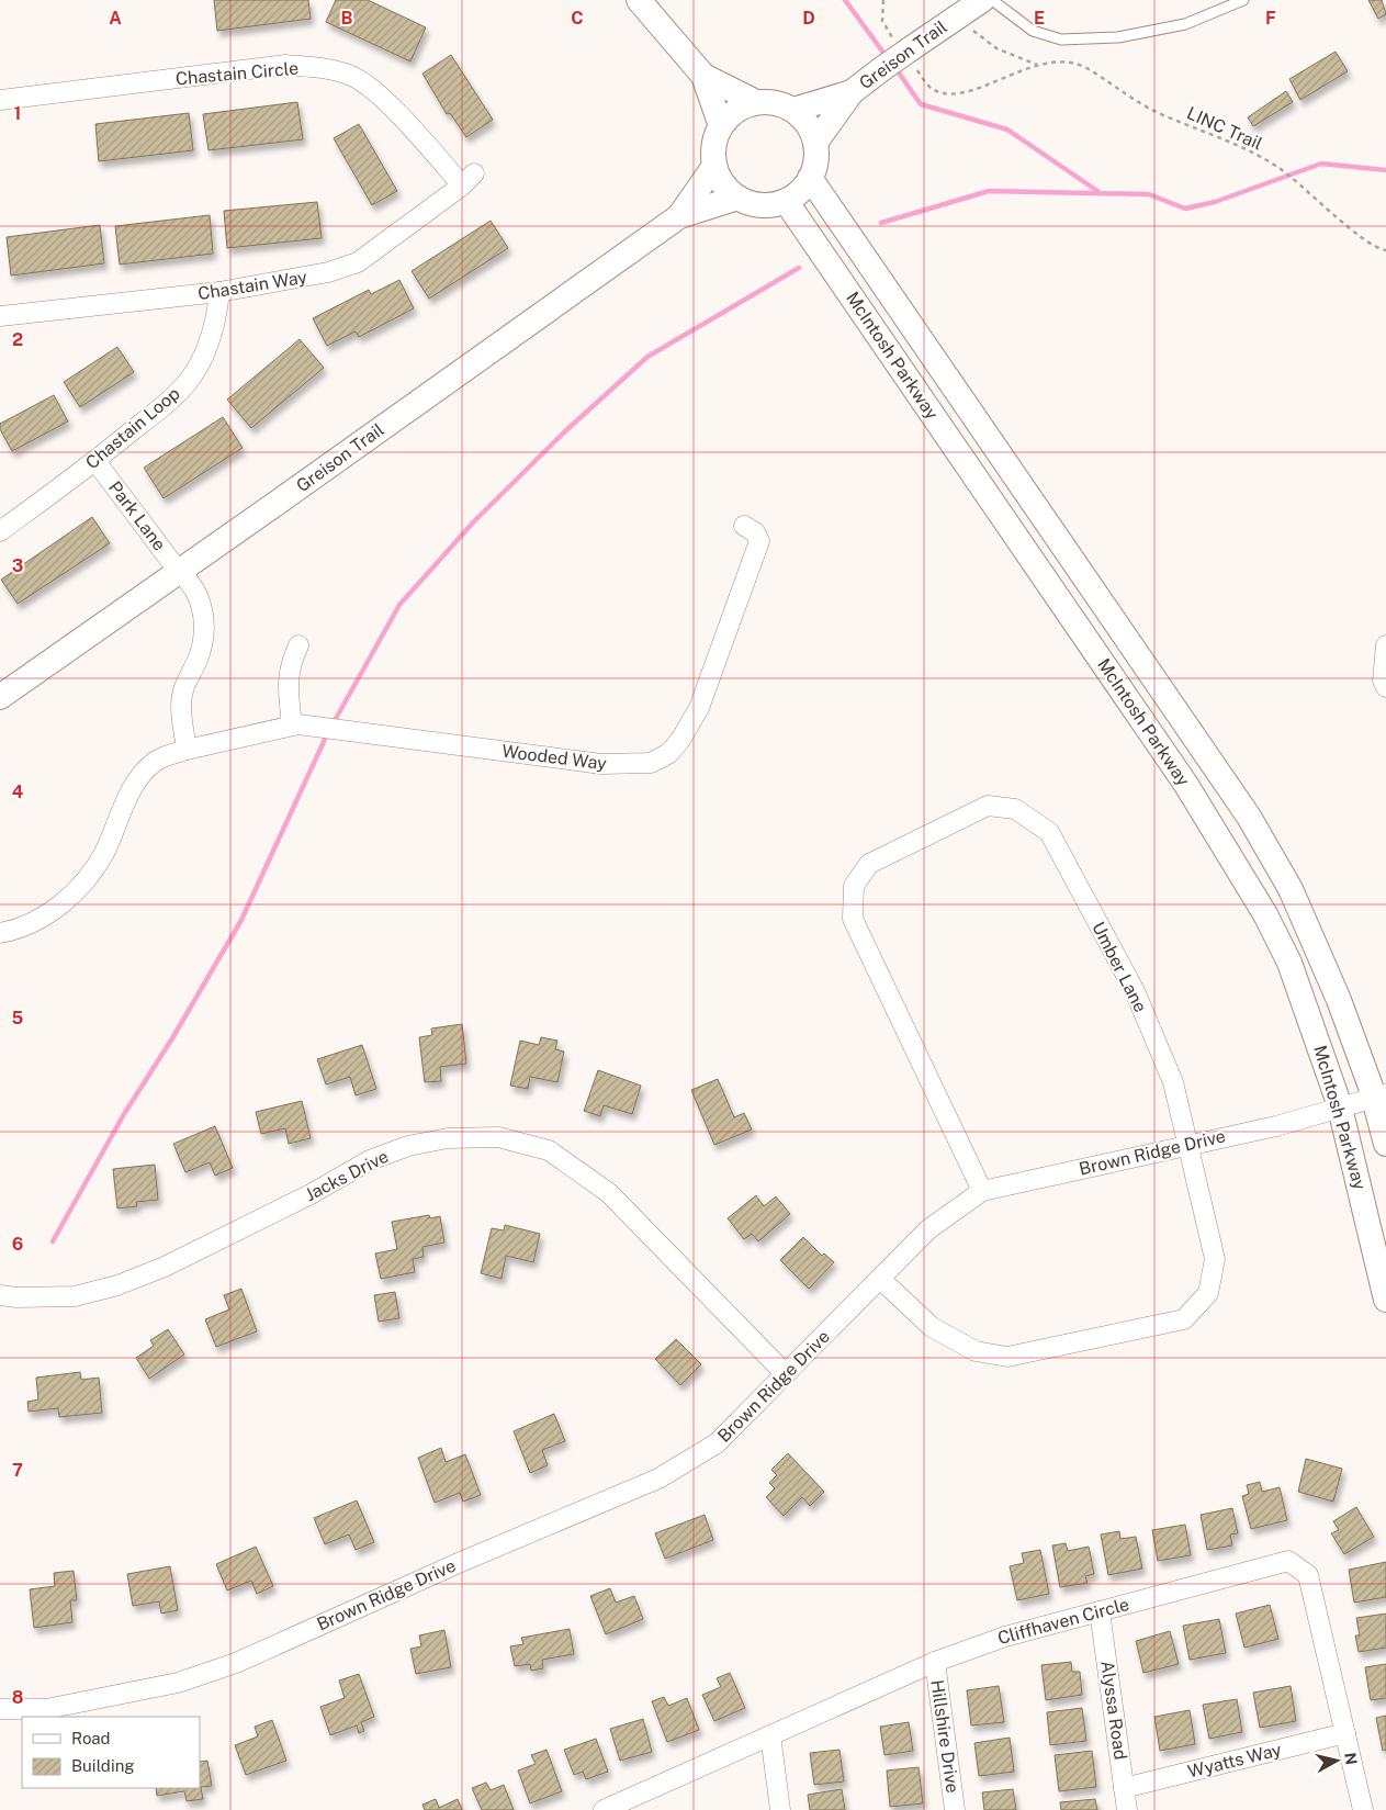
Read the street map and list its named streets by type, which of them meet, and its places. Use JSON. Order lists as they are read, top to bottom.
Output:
{
  "streets": {
    "street": [
      "Greison Trail",
      "Chastain Circle",
      "Chastain Way",
      "McIntosh Parkway",
      "Chastain Loop",
      "Park Lane",
      "Wooded Way",
      "Umber Lane",
      "Brown Ridge Drive",
      "Jacks Drive",
      "Cliffhaven Circle",
      "Alyssa Road",
      "Hillshire Drive",
      "Wyatts Way"
    ],
    "path": ["LINC Trail"]
  },
  "crossings": [
    ["Greison Trail", "LINC Trail"],
    ["Greison Trail", "McIntosh Parkway"],
    ["Greison Trail", "Park Lane"],
    ["Chastain Circle", "Chastain Way"],
    ["Chastain Way", "Chastain Loop"],
    ["McIntosh Parkway", "Brown Ridge Drive"],
    ["Chastain Loop", "Park Lane"],
    ["Umber Lane", "Brown Ridge Drive"],
    ["Brown Ridge Drive", "Jacks Drive"],
    ["Cliffhaven Circle", "Alyssa Road"],
    ["Cliffhaven Circle", "Hillshire Drive"],
    ["Cliffhaven Circle", "Wyatts Way"],
    ["Alyssa Road", "Wyatts Way"]
  ],
  "legend": ["Road", "Building"],
  "north": "right",
  "grid": {
    "columns": [
      "A",
      "B",
      "C",
      "D",
      "E",
      "F"
    ],
    "rows": [
      "1",
      "2",
      "3",
      "4",
      "5",
      "6",
      "7",
      "8"
    ]
  }
}
